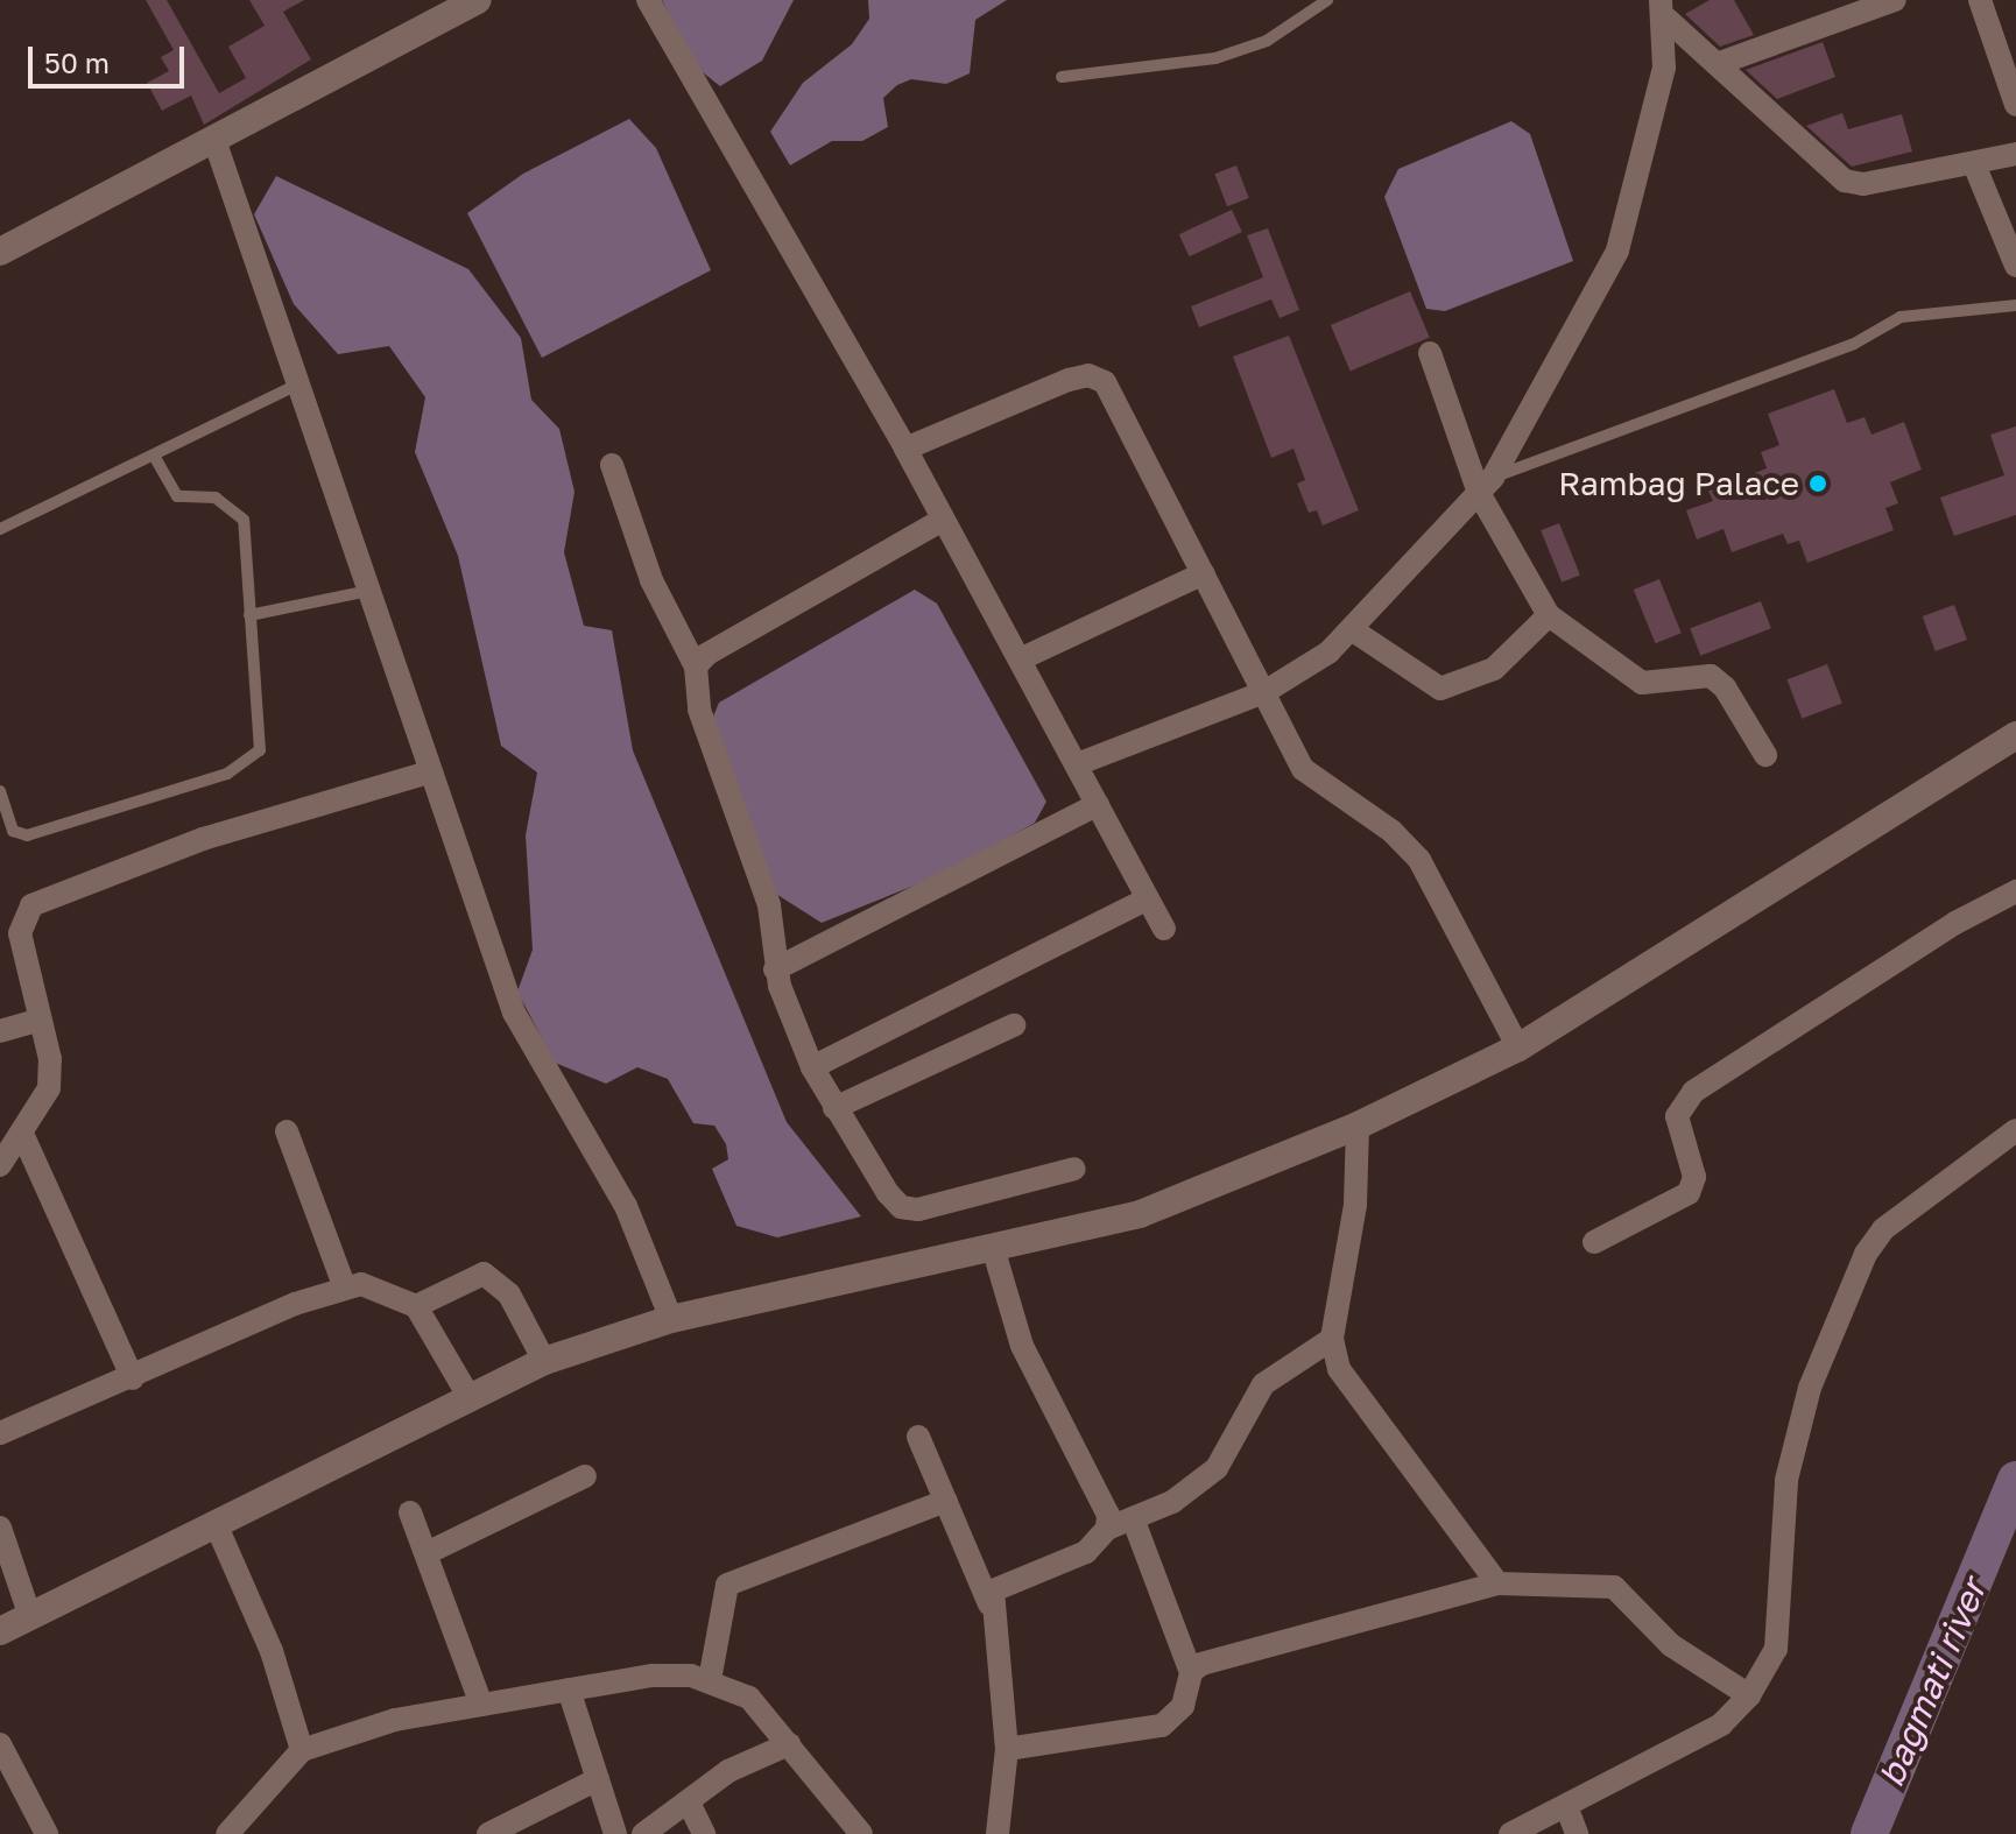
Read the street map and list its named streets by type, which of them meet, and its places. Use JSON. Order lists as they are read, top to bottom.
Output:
{
  "water": ["bagmati river"],
  "places": ["Rambag Palace"],
  "scale_bar": "50 m"
}
